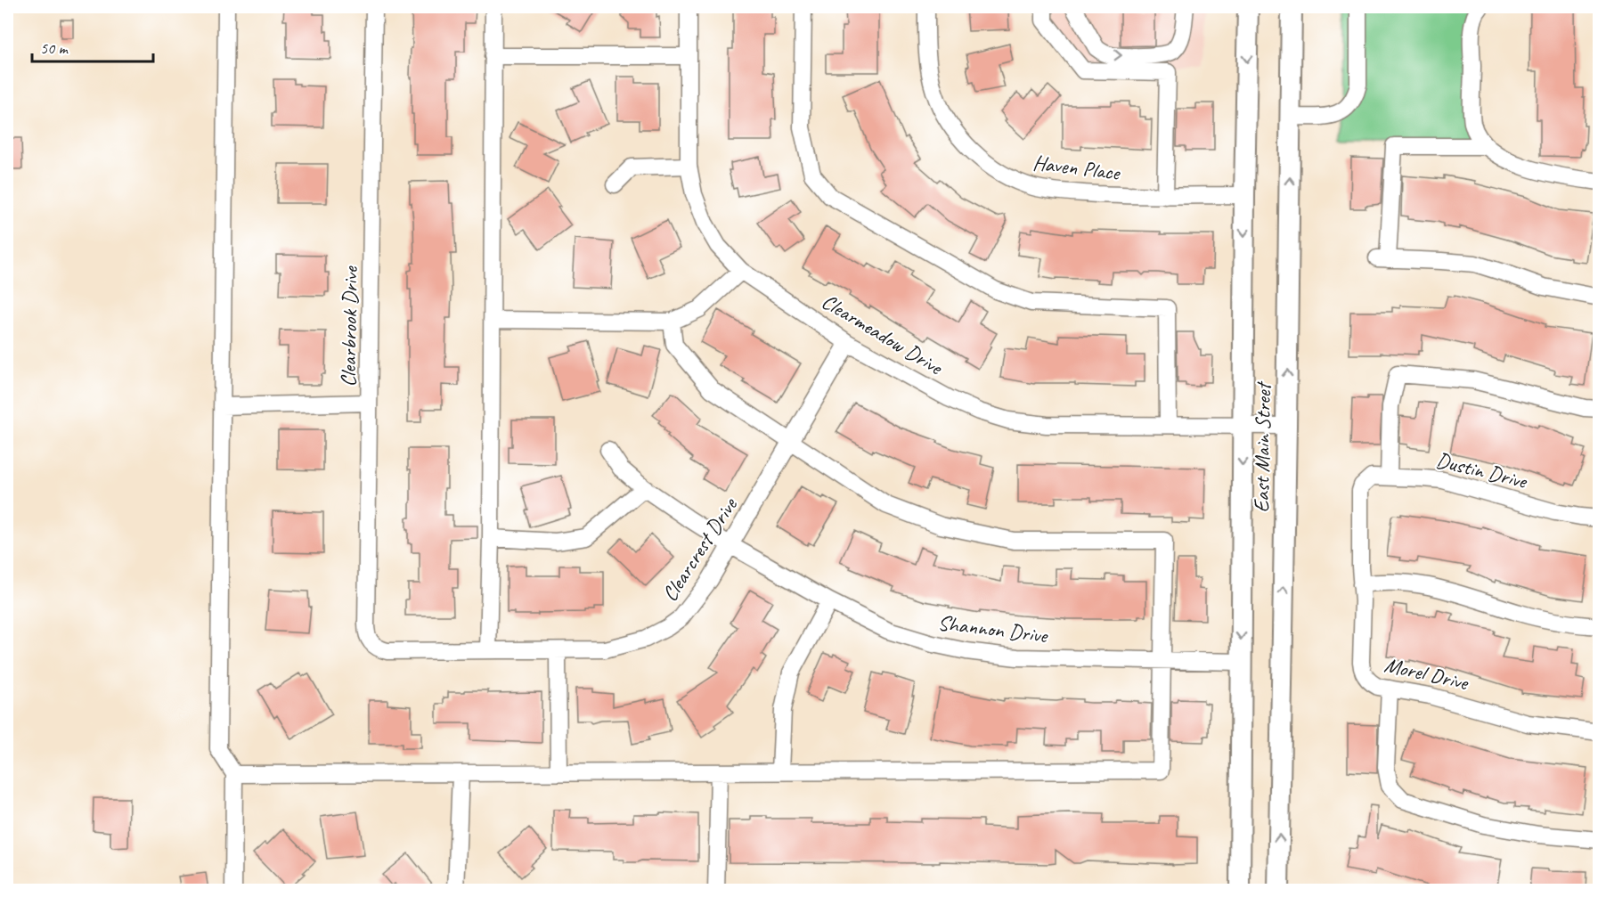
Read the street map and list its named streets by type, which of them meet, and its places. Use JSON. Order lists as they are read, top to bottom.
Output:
{
  "streets": {
    "main road": ["East Main Street"],
    "street": [
      "Haven Place",
      "Clearbrook Drive",
      "Clearmeadow Drive",
      "Dustin Drive",
      "Clearcrest Drive",
      "Shannon Drive",
      "Morel Drive"
    ]
  },
  "crossings": [
    ["Haven Place", "East Main Street"],
    ["Clearbrook Drive", "Clearcrest Drive"],
    ["Clearmeadow Drive", "East Main Street"],
    ["Clearmeadow Drive", "Clearcrest Drive"],
    ["East Main Street", "Shannon Drive"],
    ["Dustin Drive", "Morel Drive"],
    ["Clearcrest Drive", "Shannon Drive"]
  ],
  "scale_bar": "50 m"
}
